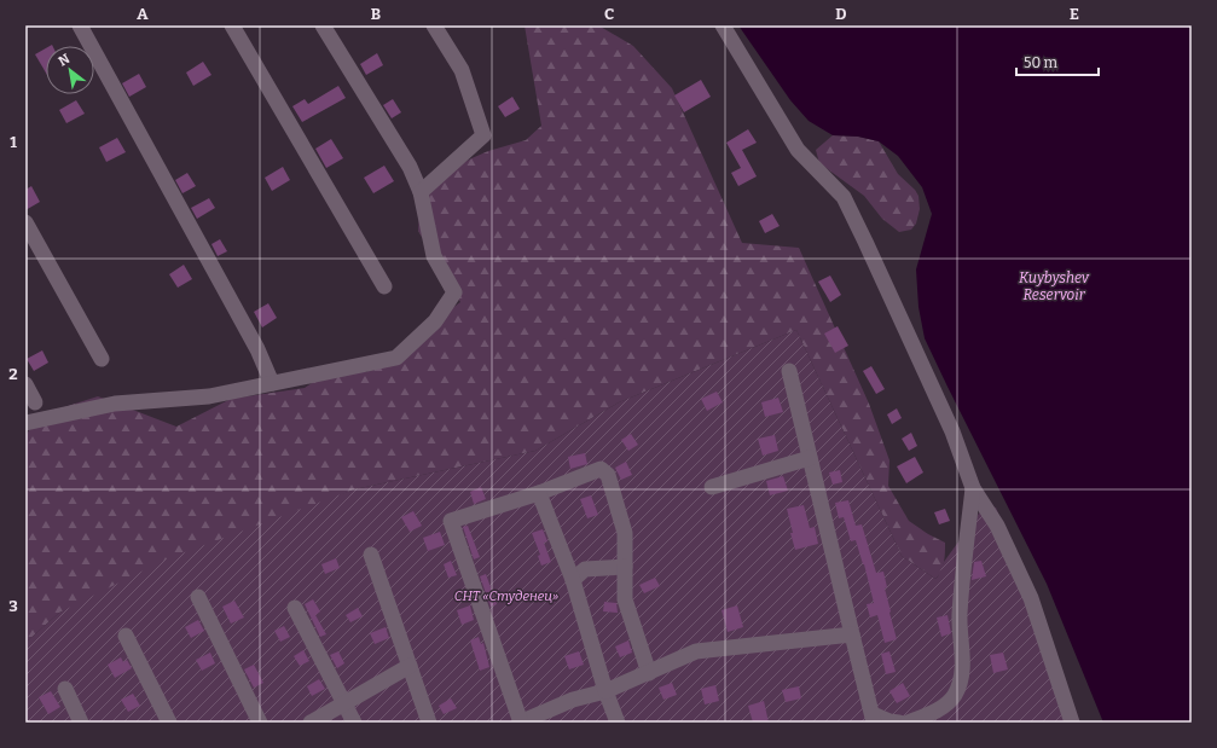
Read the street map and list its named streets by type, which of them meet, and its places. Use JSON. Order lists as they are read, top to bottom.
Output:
{
  "water": ["Kuybyshev Reservoir"],
  "parks": ["СНТ «Студенец»"],
  "scale_bar": "50 m",
  "north": "top left",
  "grid": {
    "columns": [
      "A",
      "B",
      "C",
      "D",
      "E"
    ],
    "rows": ["1", "2", "3"]
  }
}
